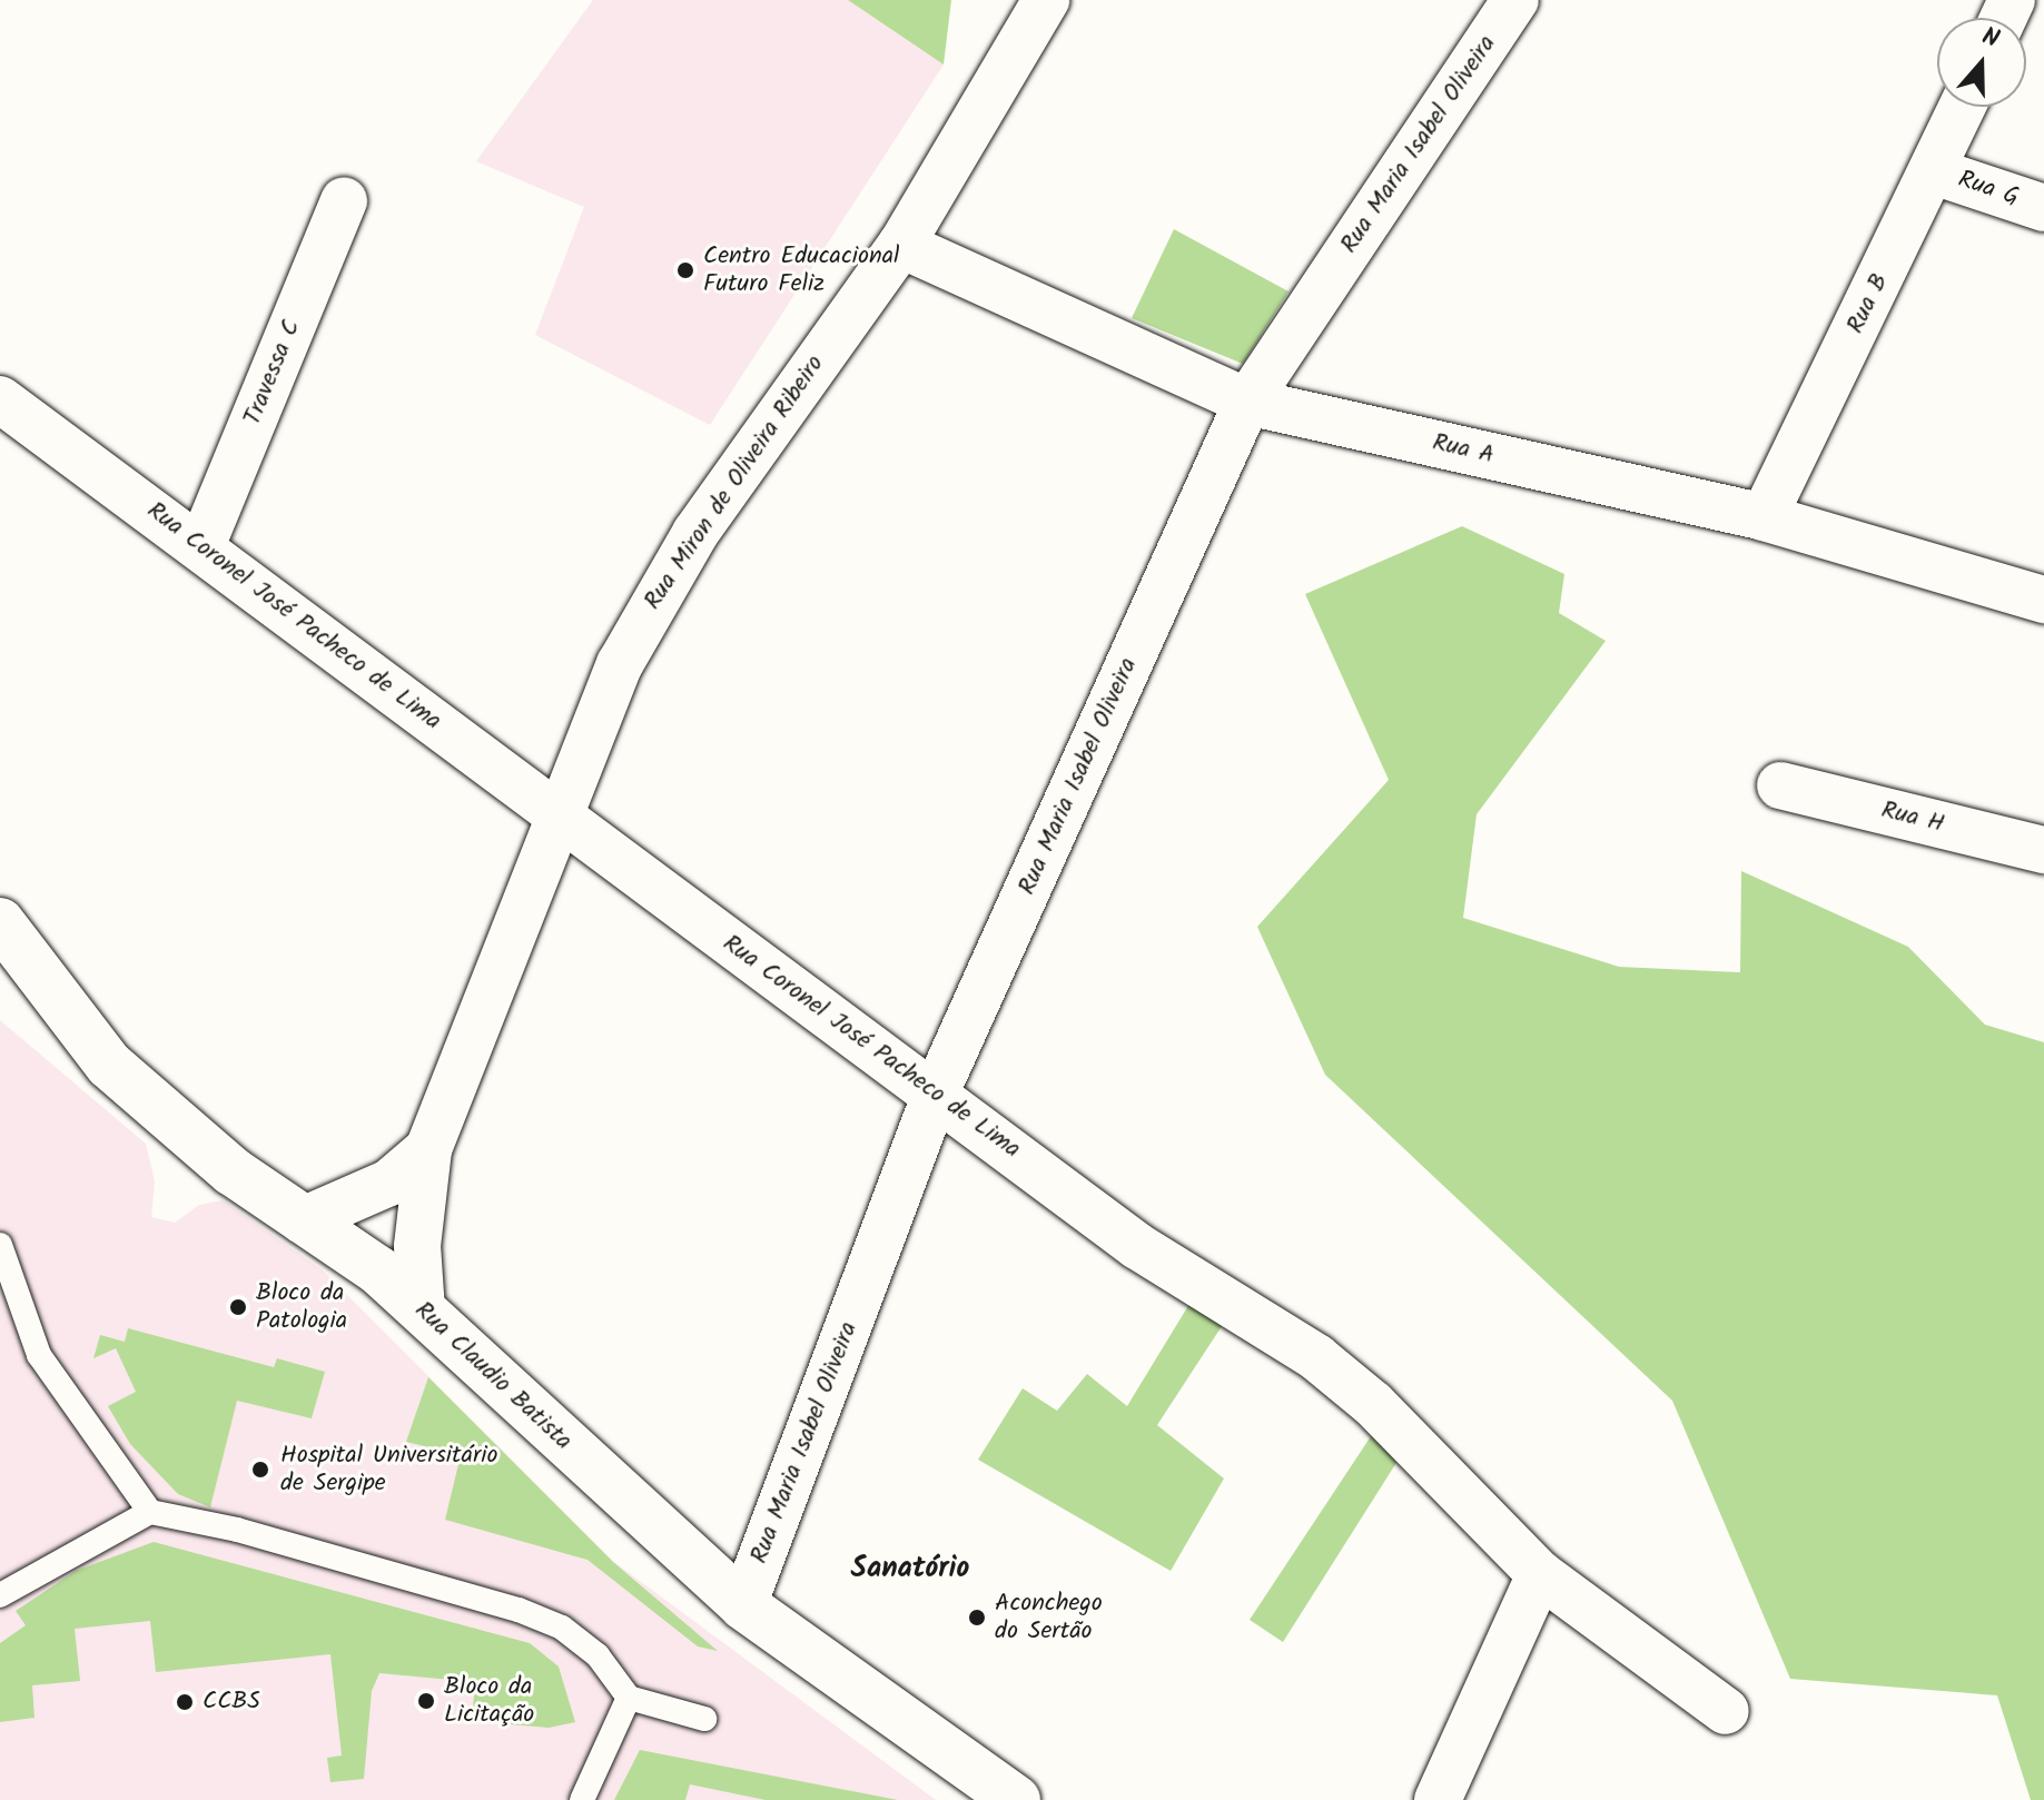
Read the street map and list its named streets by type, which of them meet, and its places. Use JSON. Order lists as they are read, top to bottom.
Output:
{
  "streets": {
    "main road": ["Rua Claudio Batista"],
    "street": [
      "Rua Maria Isabel Oliveira",
      "Rua G",
      "Rua B",
      "Travessa C",
      "Rua A",
      "Rua Miron de Oliveira Ribeiro",
      "Rua Coronel José Pacheco de Lima",
      "Rua H"
    ]
  },
  "crossings": [
    ["Rua Maria Isabel Oliveira", "Rua A"],
    ["Rua Maria Isabel Oliveira", "Rua Coronel José Pacheco de Lima"],
    ["Rua Maria Isabel Oliveira", "Rua Claudio Batista"],
    ["Rua G", "Rua B"],
    ["Rua B", "Rua A"],
    ["Travessa C", "Rua Coronel José Pacheco de Lima"],
    ["Rua A", "Rua Miron de Oliveira Ribeiro"],
    ["Rua Miron de Oliveira Ribeiro", "Rua Coronel José Pacheco de Lima"],
    ["Rua Miron de Oliveira Ribeiro", "Rua Claudio Batista"]
  ],
  "districts": ["Sanatório"],
  "places": [
    "Centro Educacional Futuro Feliz",
    "Bloco da Patologia",
    "Hospital Universitário de Sergipe",
    "Aconchego do Sertão",
    "Bloco da Licitação",
    "CCBS"
  ],
  "north": "top"
}
